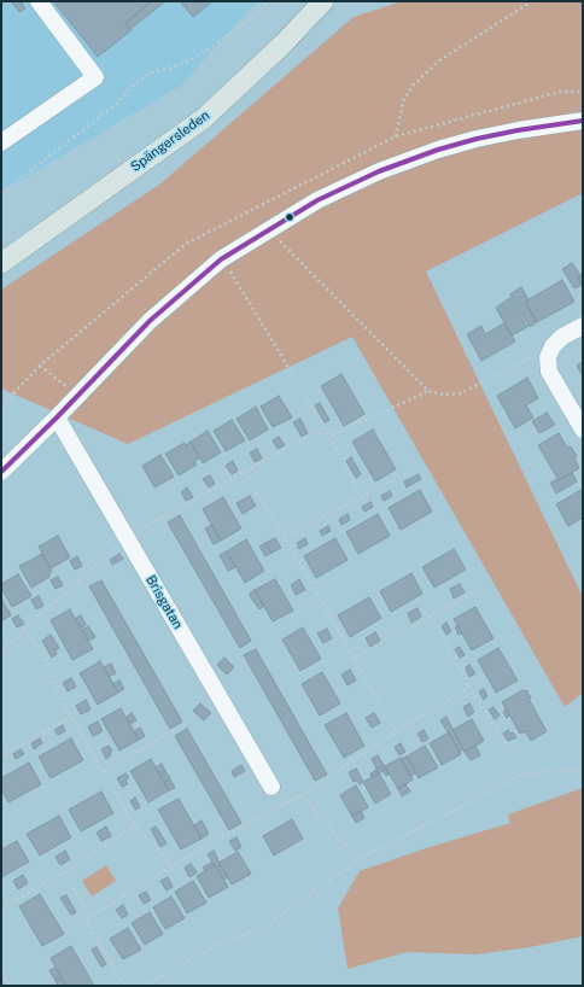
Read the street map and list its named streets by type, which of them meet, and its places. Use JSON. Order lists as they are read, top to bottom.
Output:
{
  "streets": {
    "main road": ["Spängersleden"],
    "street": ["Brisgatan"]
  }
}
